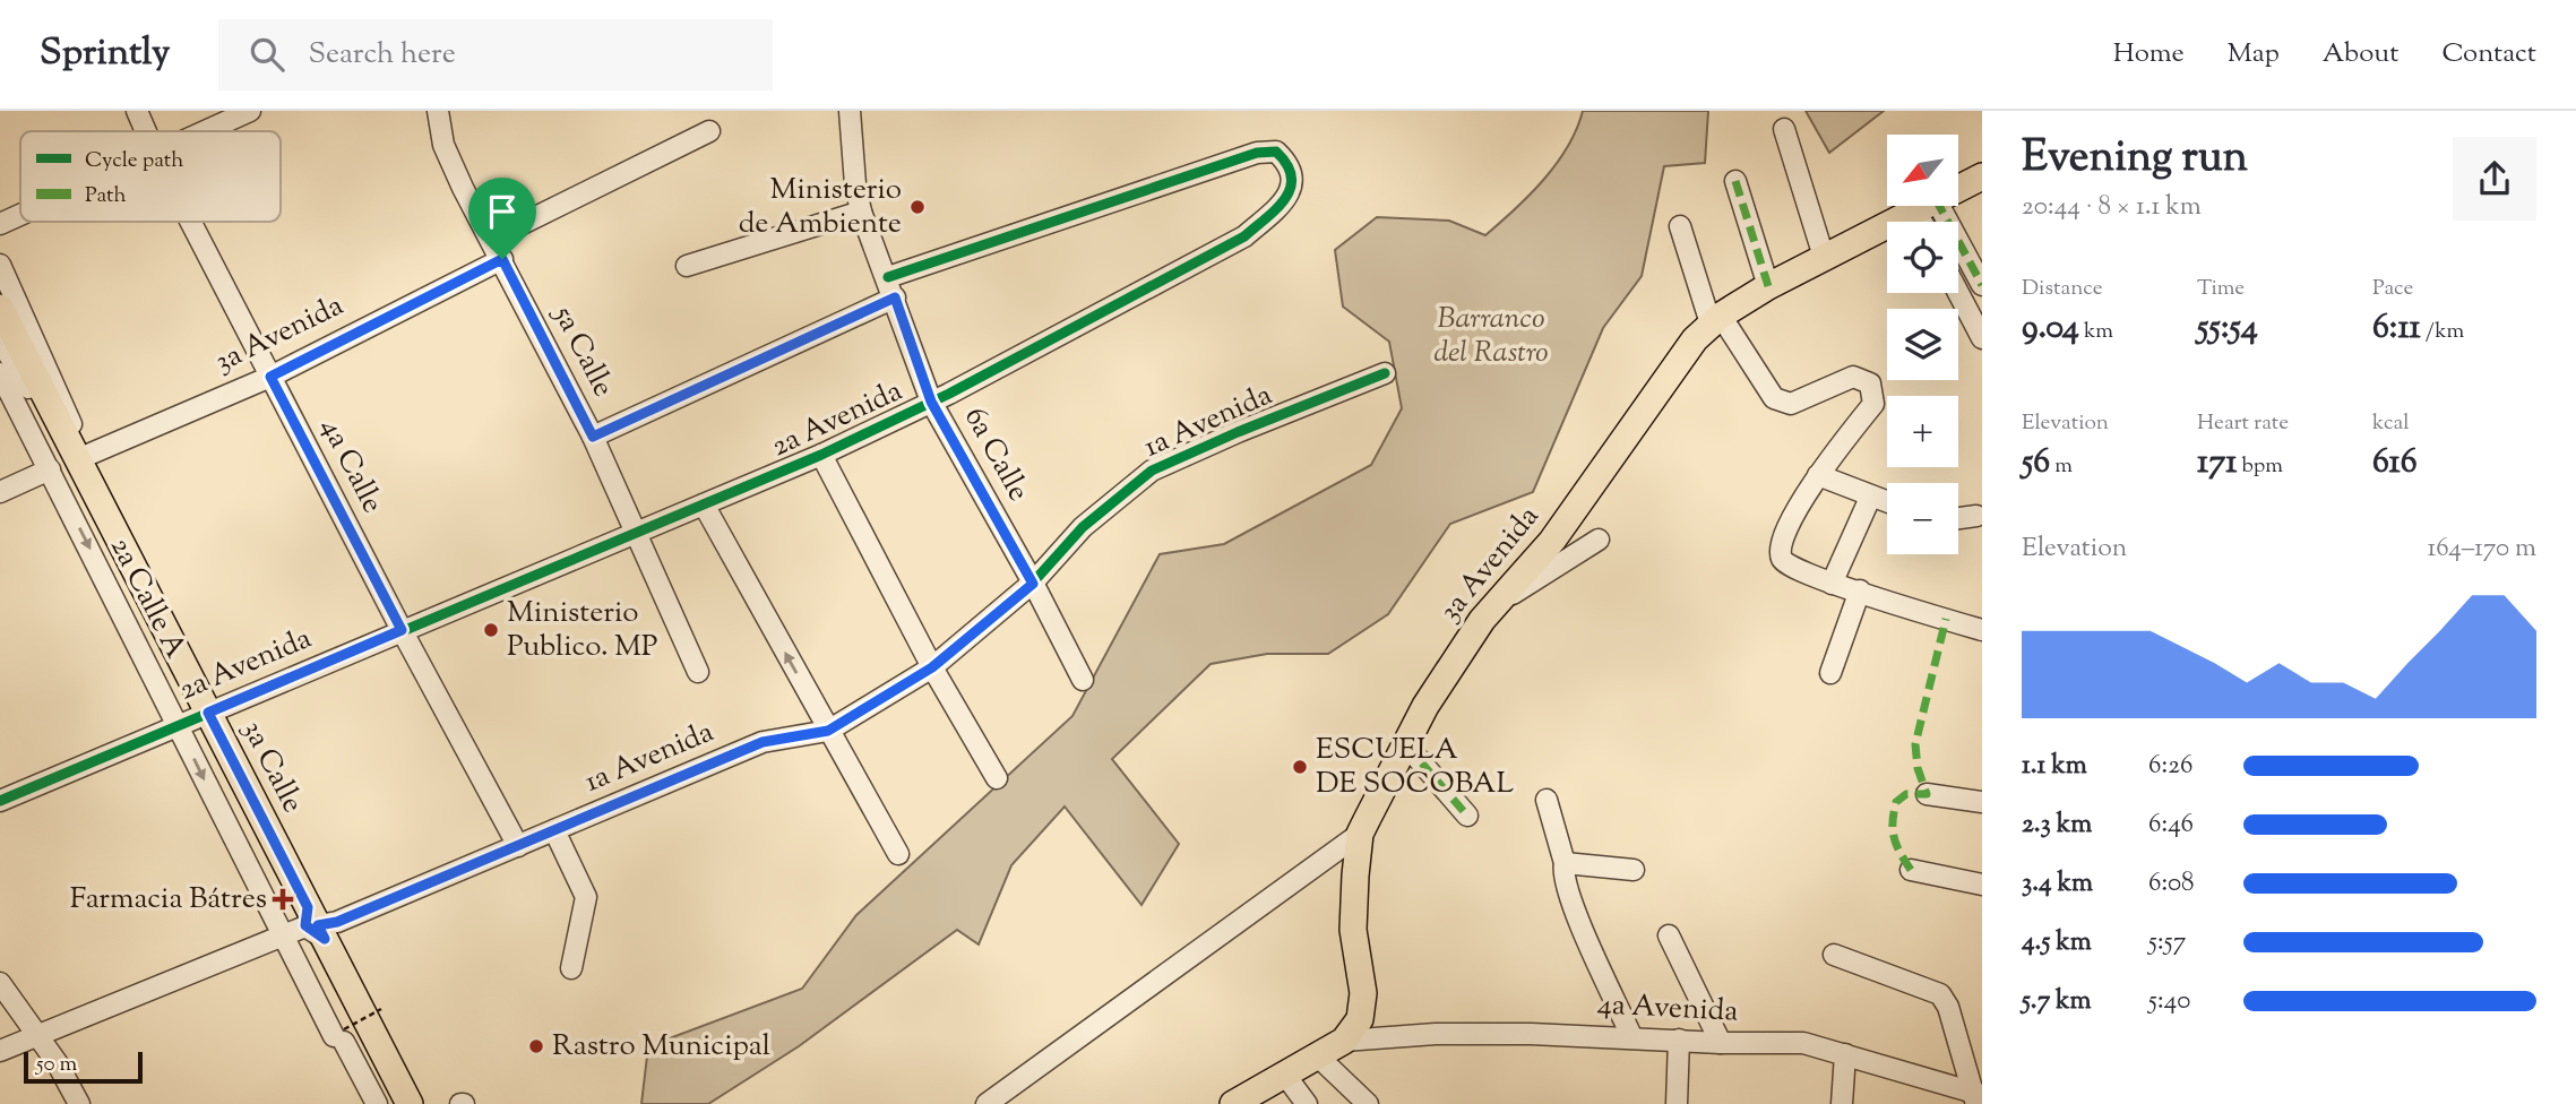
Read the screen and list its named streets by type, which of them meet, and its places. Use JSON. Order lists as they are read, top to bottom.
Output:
{
  "streets": {
    "main road": ["3a Avenida", "3a Calle"],
    "street": [
      "5a Calle",
      "2a Avenida",
      "1a Avenida",
      "6a Calle",
      "4a Calle",
      "2a Calle A",
      "4a Avenida"
    ]
  },
  "crossings": [
    ["3a Avenida", "5a Calle"],
    ["3a Avenida", "4a Calle"],
    ["3a Avenida", "3a Calle"],
    ["3a Avenida", "4a Avenida"],
    ["5a Calle", "2a Avenida"],
    ["2a Avenida", "6a Calle"],
    ["2a Avenida", "4a Calle"],
    ["2a Avenida", "2a Calle A"],
    ["2a Avenida", "3a Calle"],
    ["1a Avenida", "6a Calle"],
    ["1a Avenida", "4a Calle"],
    ["1a Avenida", "2a Calle A"],
    ["1a Avenida", "3a Calle"]
  ],
  "one_way": ["2a Calle A"],
  "parks": ["Barranco del Rastro"],
  "places": {
    "other": [
      "Ministerio de Ambiente",
      "Ministerio Publico. MP",
      "ESCUELA DE SOCOBAL",
      "Rastro Municipal"
    ],
    "health": ["Farmacia Bátres"]
  },
  "legend": ["Cycle path", "Path"],
  "scale_bar": "50 m",
  "north": "bottom left",
  "page": {
    "header": "Sprintly",
    "search": "Search here",
    "nav": [
      "Home",
      "Map",
      "About",
      "Contact"
    ],
    "heading": ["Evening run", "20:44 · 8 × 1.1 km"],
    "map_buttons": ["+", "−"],
    "stats": [
      ["Distance", "9.04 km"],
      ["Time", "55:54"],
      ["Pace", "6:11 /km"],
      ["Elevation", "56 m"],
      ["Heart rate", "171 bpm"],
      ["kcal", "616"]
    ],
    "chart": ["Elevation", "164–170 m"],
    "list": [
      {
        "name": "1.1 km",
        "note": "6:26"
      },
      {
        "name": "2.3 km",
        "note": "6:46"
      },
      {
        "name": "3.4 km",
        "note": "6:08"
      },
      {
        "name": "4.5 km",
        "note": "5:57"
      },
      {
        "name": "5.7 km",
        "note": "5:40"
      }
    ],
    "scale": "50 m"
  }
}
